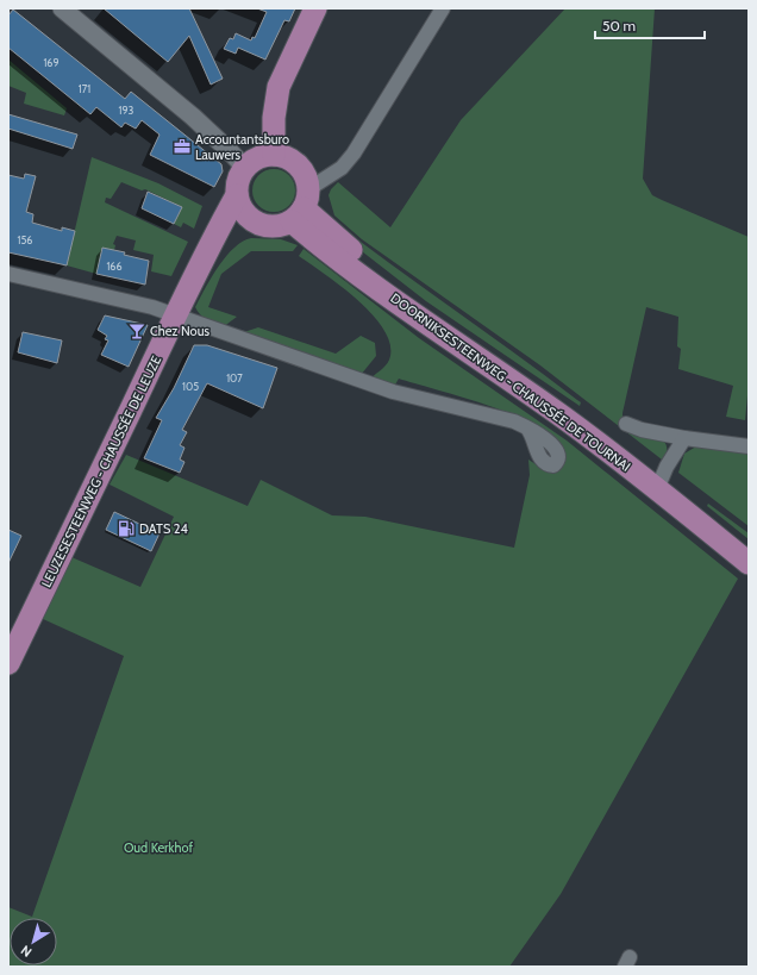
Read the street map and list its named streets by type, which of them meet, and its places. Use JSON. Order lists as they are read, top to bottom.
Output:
{
  "streets": {
    "main road": ["DOORNIKSESTEENWEG - CHAUSSÉE DE TOURNAI", "LEUZESESTEENWEG - CHAUSSÉE DE LEUZE"]
  },
  "crossings": [
    ["DOORNIKSESTEENWEG - CHAUSSÉE DE TOURNAI", "LEUZESESTEENWEG - CHAUSSÉE DE LEUZE"]
  ],
  "parks": ["Oud Kerkhof"],
  "places": {
    "office": ["Accountantsburo Lauwers"],
    "bar": ["Chez Nous"],
    "fuel station": ["DATS 24"]
  },
  "house_numbers": [
    "169",
    "171",
    "193",
    "156",
    "166",
    "107",
    "105"
  ],
  "scale_bar": "50 m",
  "north": "bottom left"
}
